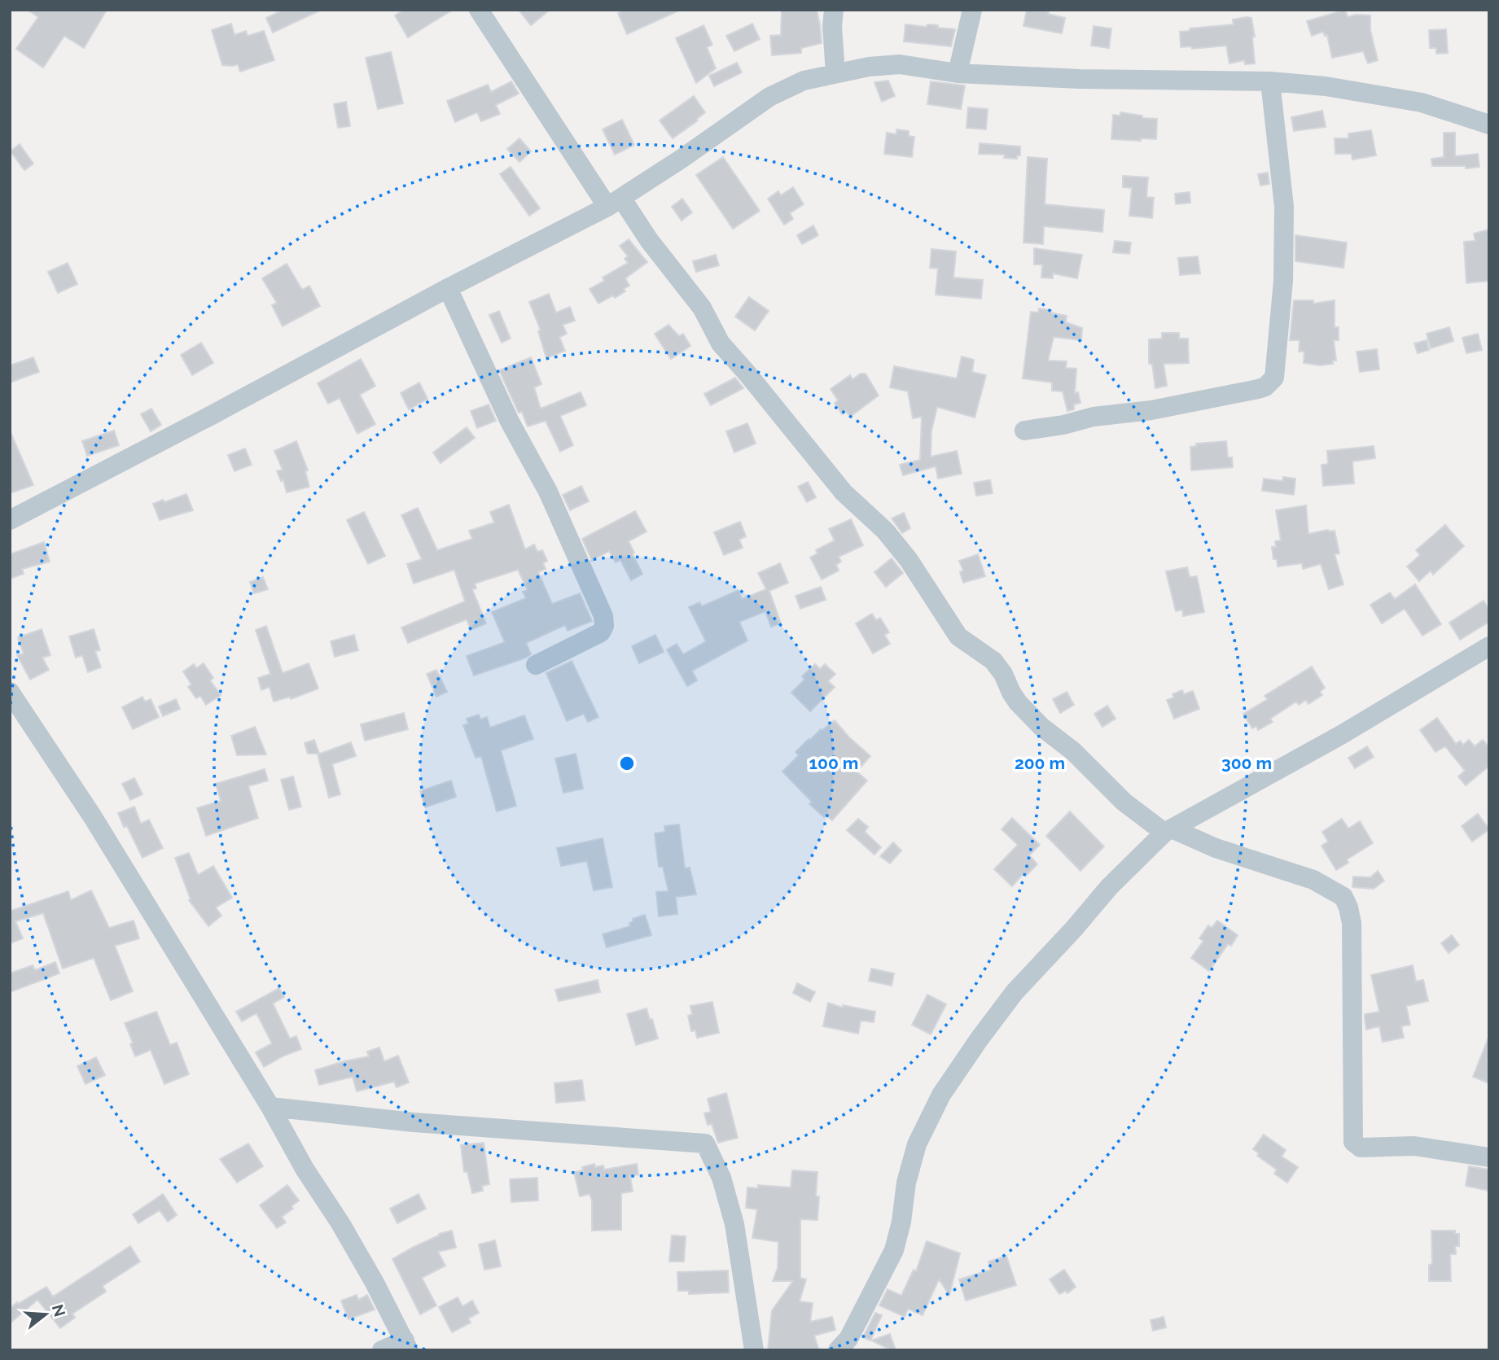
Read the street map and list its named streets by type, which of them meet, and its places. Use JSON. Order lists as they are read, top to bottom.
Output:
{
  "north": "right",
  "rings": ["100 m", "200 m", "300 m"]
}
